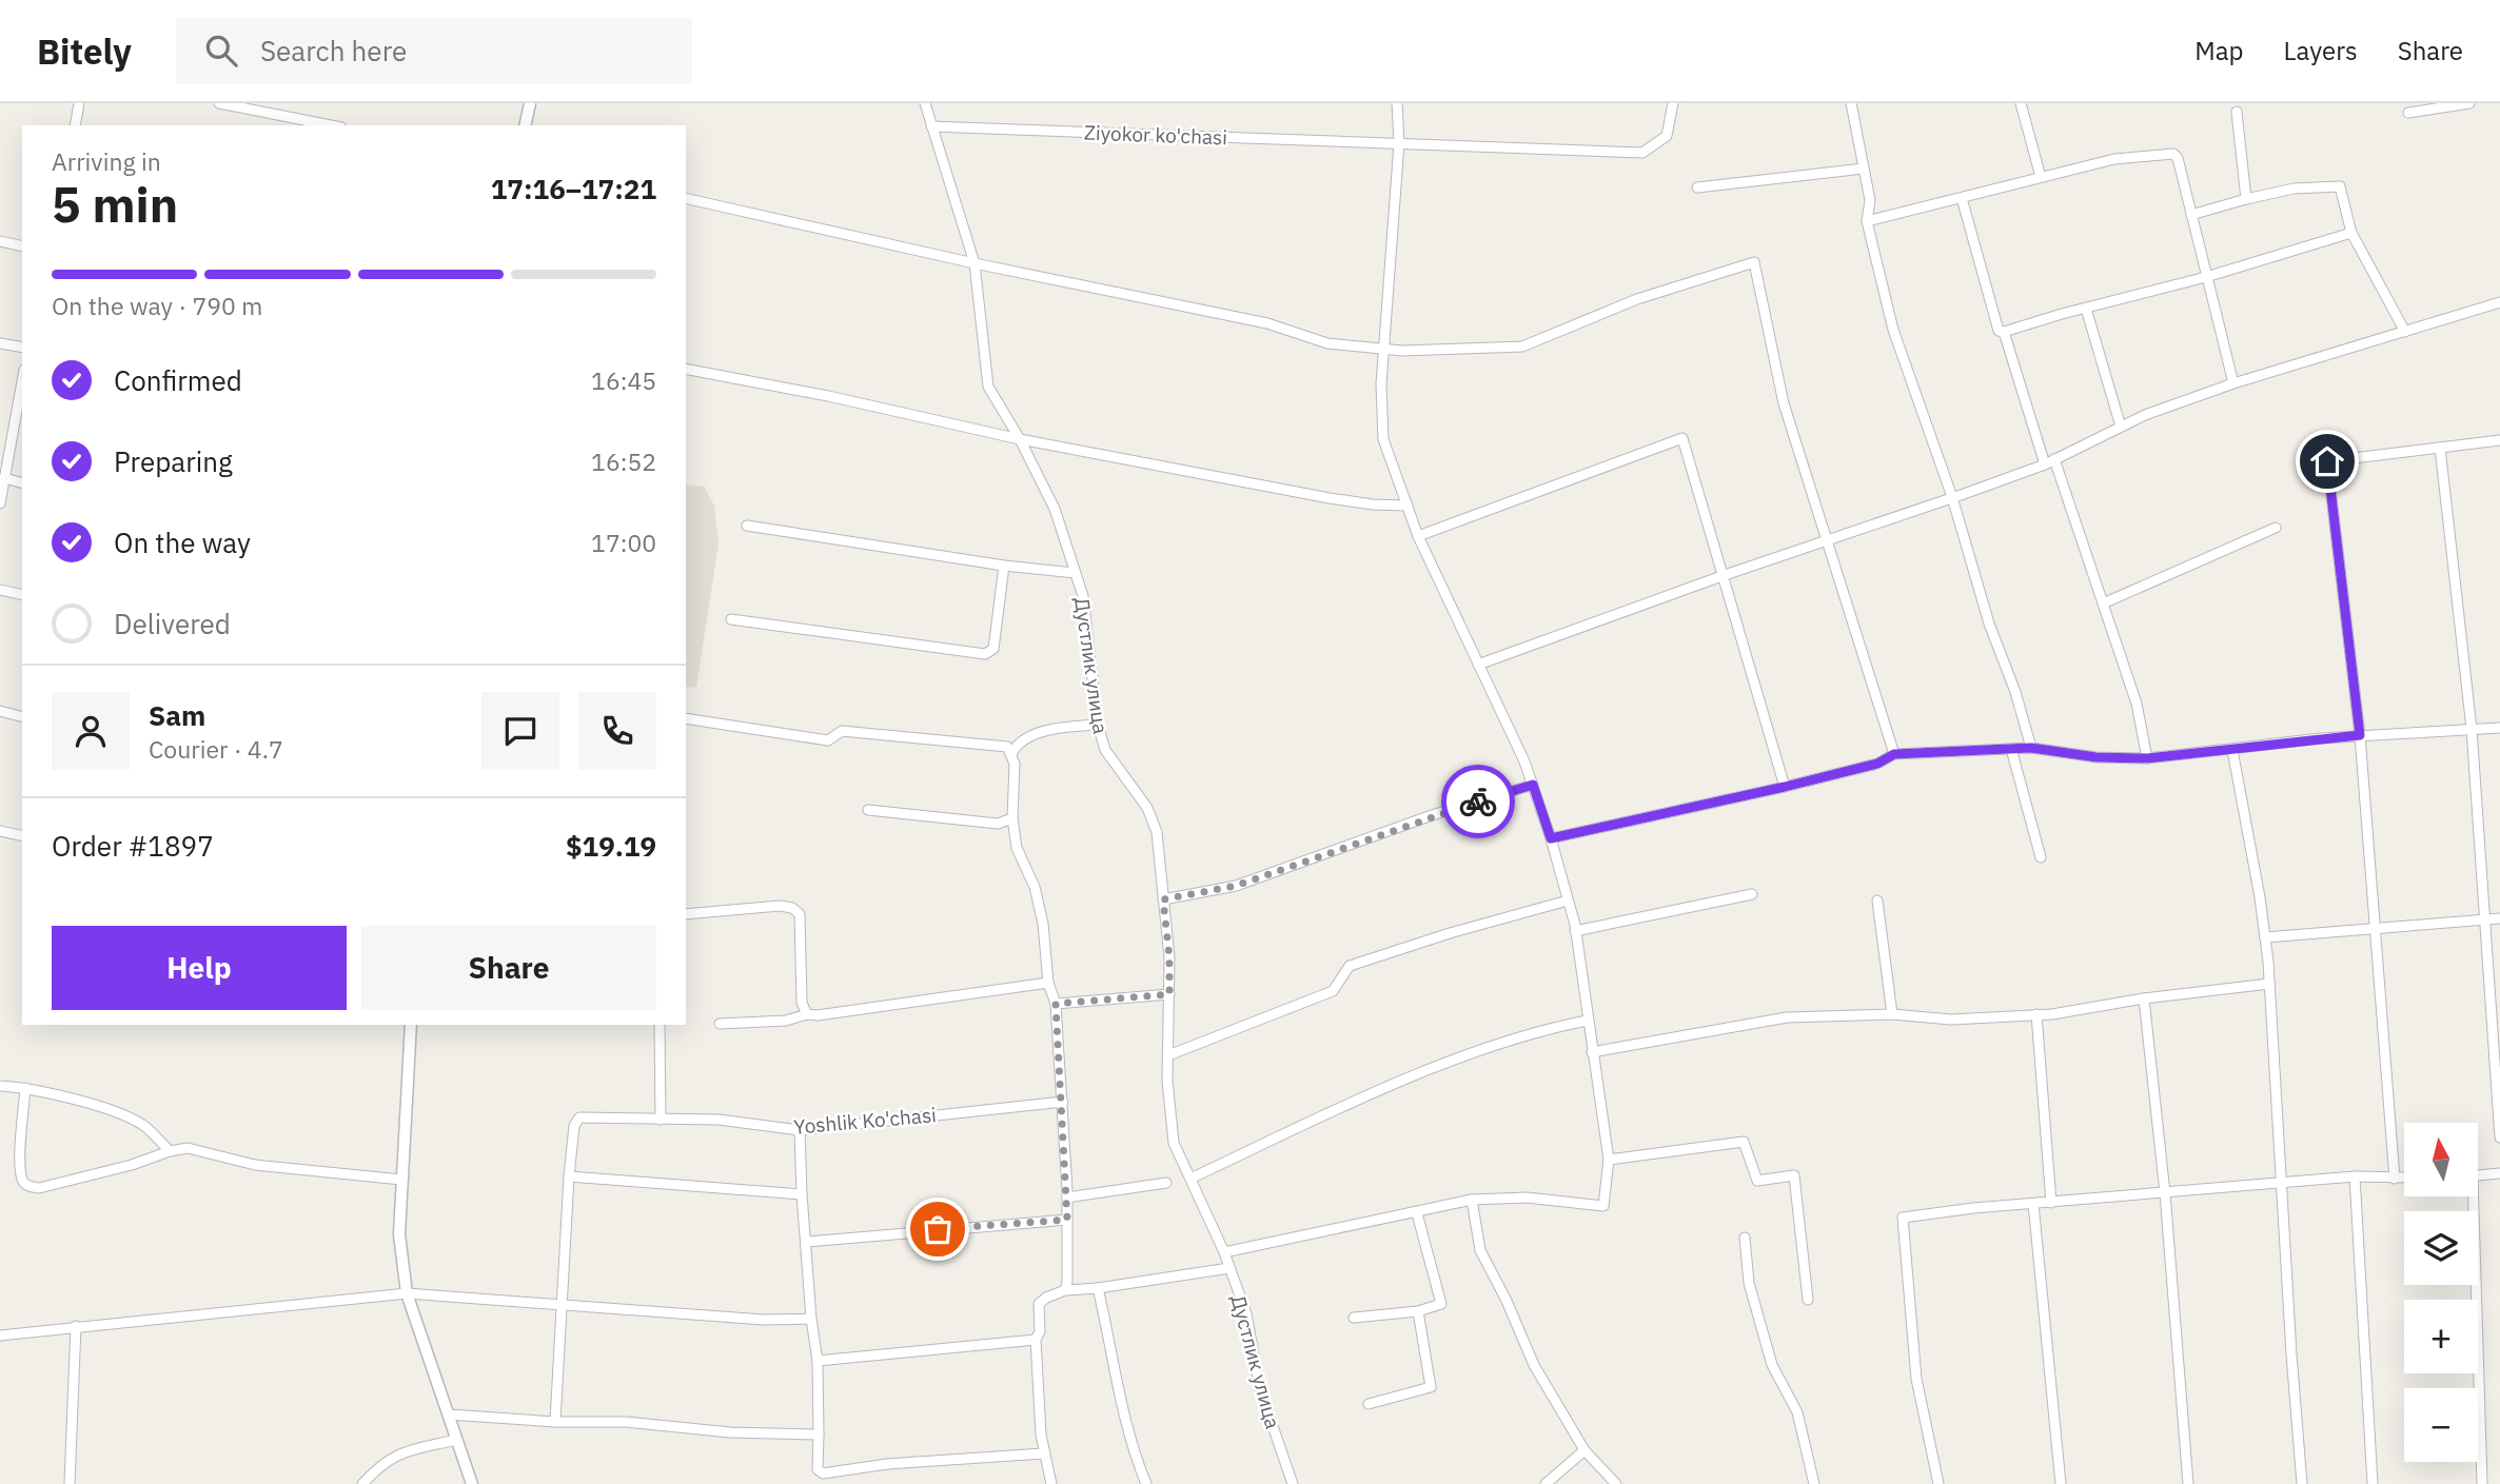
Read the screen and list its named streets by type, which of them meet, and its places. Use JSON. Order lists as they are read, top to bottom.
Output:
{
  "streets": {
    "street": ["Ziyokor ko'chasi", "Дустлик улица", "Yoshlik Ko'chasi"]
  },
  "crossings": [
    ["Ziyokor ko'chasi", "Дустлик улица"]
  ],
  "north": "top",
  "page": {
    "header": "Bitely",
    "search": "Search here",
    "nav": ["Map", "Layers", "Share"],
    "heading": ["5 min", "Arriving in", "17:16–17:21"],
    "panel": [
      "Sam",
      "Courier · 4.7",
      "Order #1897",
      "$19.19"
    ],
    "bar": "On the way · 790 m",
    "list": [
      ["Confirmed", "16:45"],
      ["Preparing", "16:52"],
      ["On the way", "17:00"],
      "Delivered"
    ],
    "buttons": ["Help", "Share"],
    "map_buttons": ["+", "−"]
  }
}
